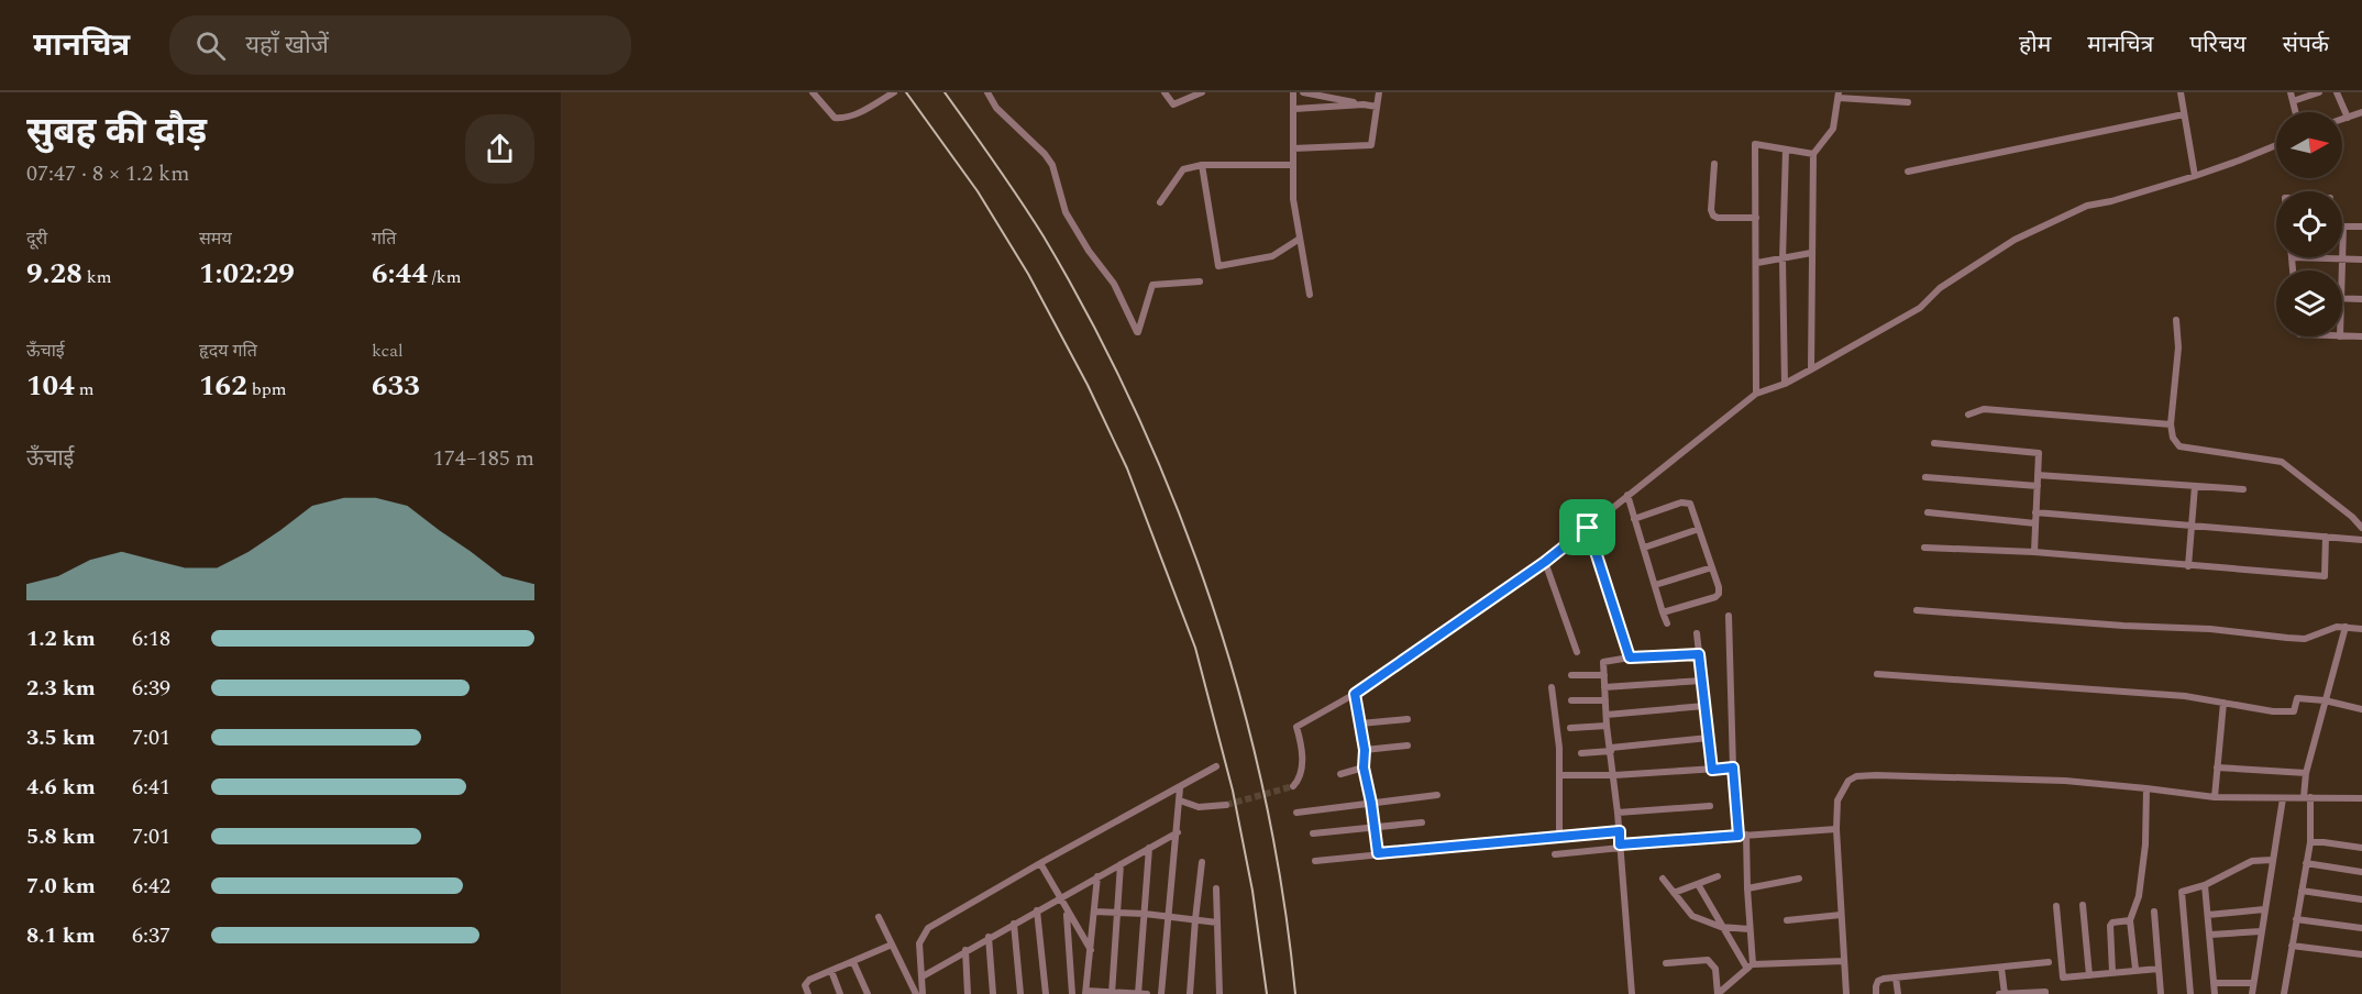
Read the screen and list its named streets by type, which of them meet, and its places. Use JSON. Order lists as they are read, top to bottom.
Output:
{
  "north": "right",
  "page": {
    "header": "मानचित्र",
    "search": "यहाँ खोजें",
    "nav": [
      "होम",
      "मानचित्र",
      "परिचय",
      "संपर्क"
    ],
    "heading": ["सुबह की दौड़", "07:47 · 8 × 1.2 km"],
    "stats": [
      ["दूरी", "9.28 km"],
      ["समय", "1:02:29"],
      ["गति", "6:44 /km"],
      ["ऊँचाई", "104 m"],
      ["हृदय गति", "162 bpm"],
      ["kcal", "633"]
    ],
    "chart": ["ऊँचाई", "174–185 m"],
    "list": [
      {
        "name": "1.2 km",
        "note": "6:18"
      },
      {
        "name": "2.3 km",
        "note": "6:39"
      },
      {
        "name": "3.5 km",
        "note": "7:01"
      },
      {
        "name": "4.6 km",
        "note": "6:41"
      },
      {
        "name": "5.8 km",
        "note": "7:01"
      },
      {
        "name": "7.0 km",
        "note": "6:42"
      },
      {
        "name": "8.1 km",
        "note": "6:37"
      }
    ]
  }
}
